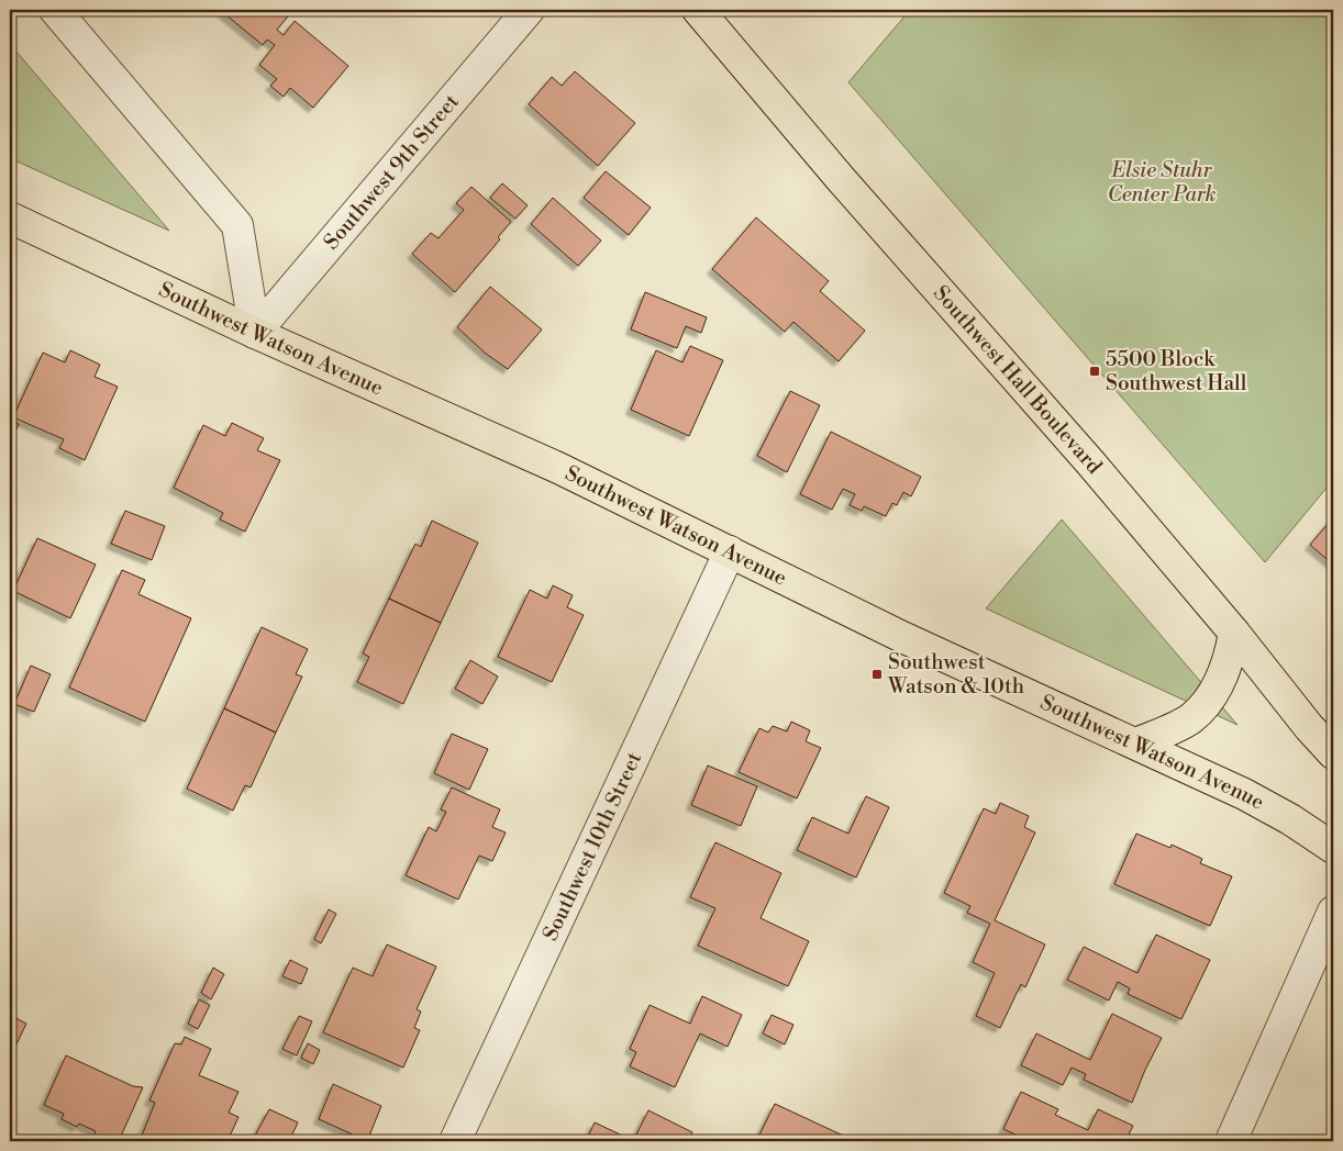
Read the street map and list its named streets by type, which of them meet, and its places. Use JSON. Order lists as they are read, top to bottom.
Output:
{
  "streets": {
    "main road": ["Southwest Watson Avenue", "Southwest Hall Boulevard"],
    "street": ["Southwest 9th Street", "Southwest 10th Street"]
  },
  "crossings": [
    ["Southwest 9th Street", "Southwest Watson Avenue"],
    ["Southwest Watson Avenue", "Southwest 10th Street"]
  ],
  "parks": ["Elsie Stuhr Center Park"],
  "places": {
    "transit": ["5500 Block Southwest Hall", "Southwest Watson & 10th"]
  }
}
